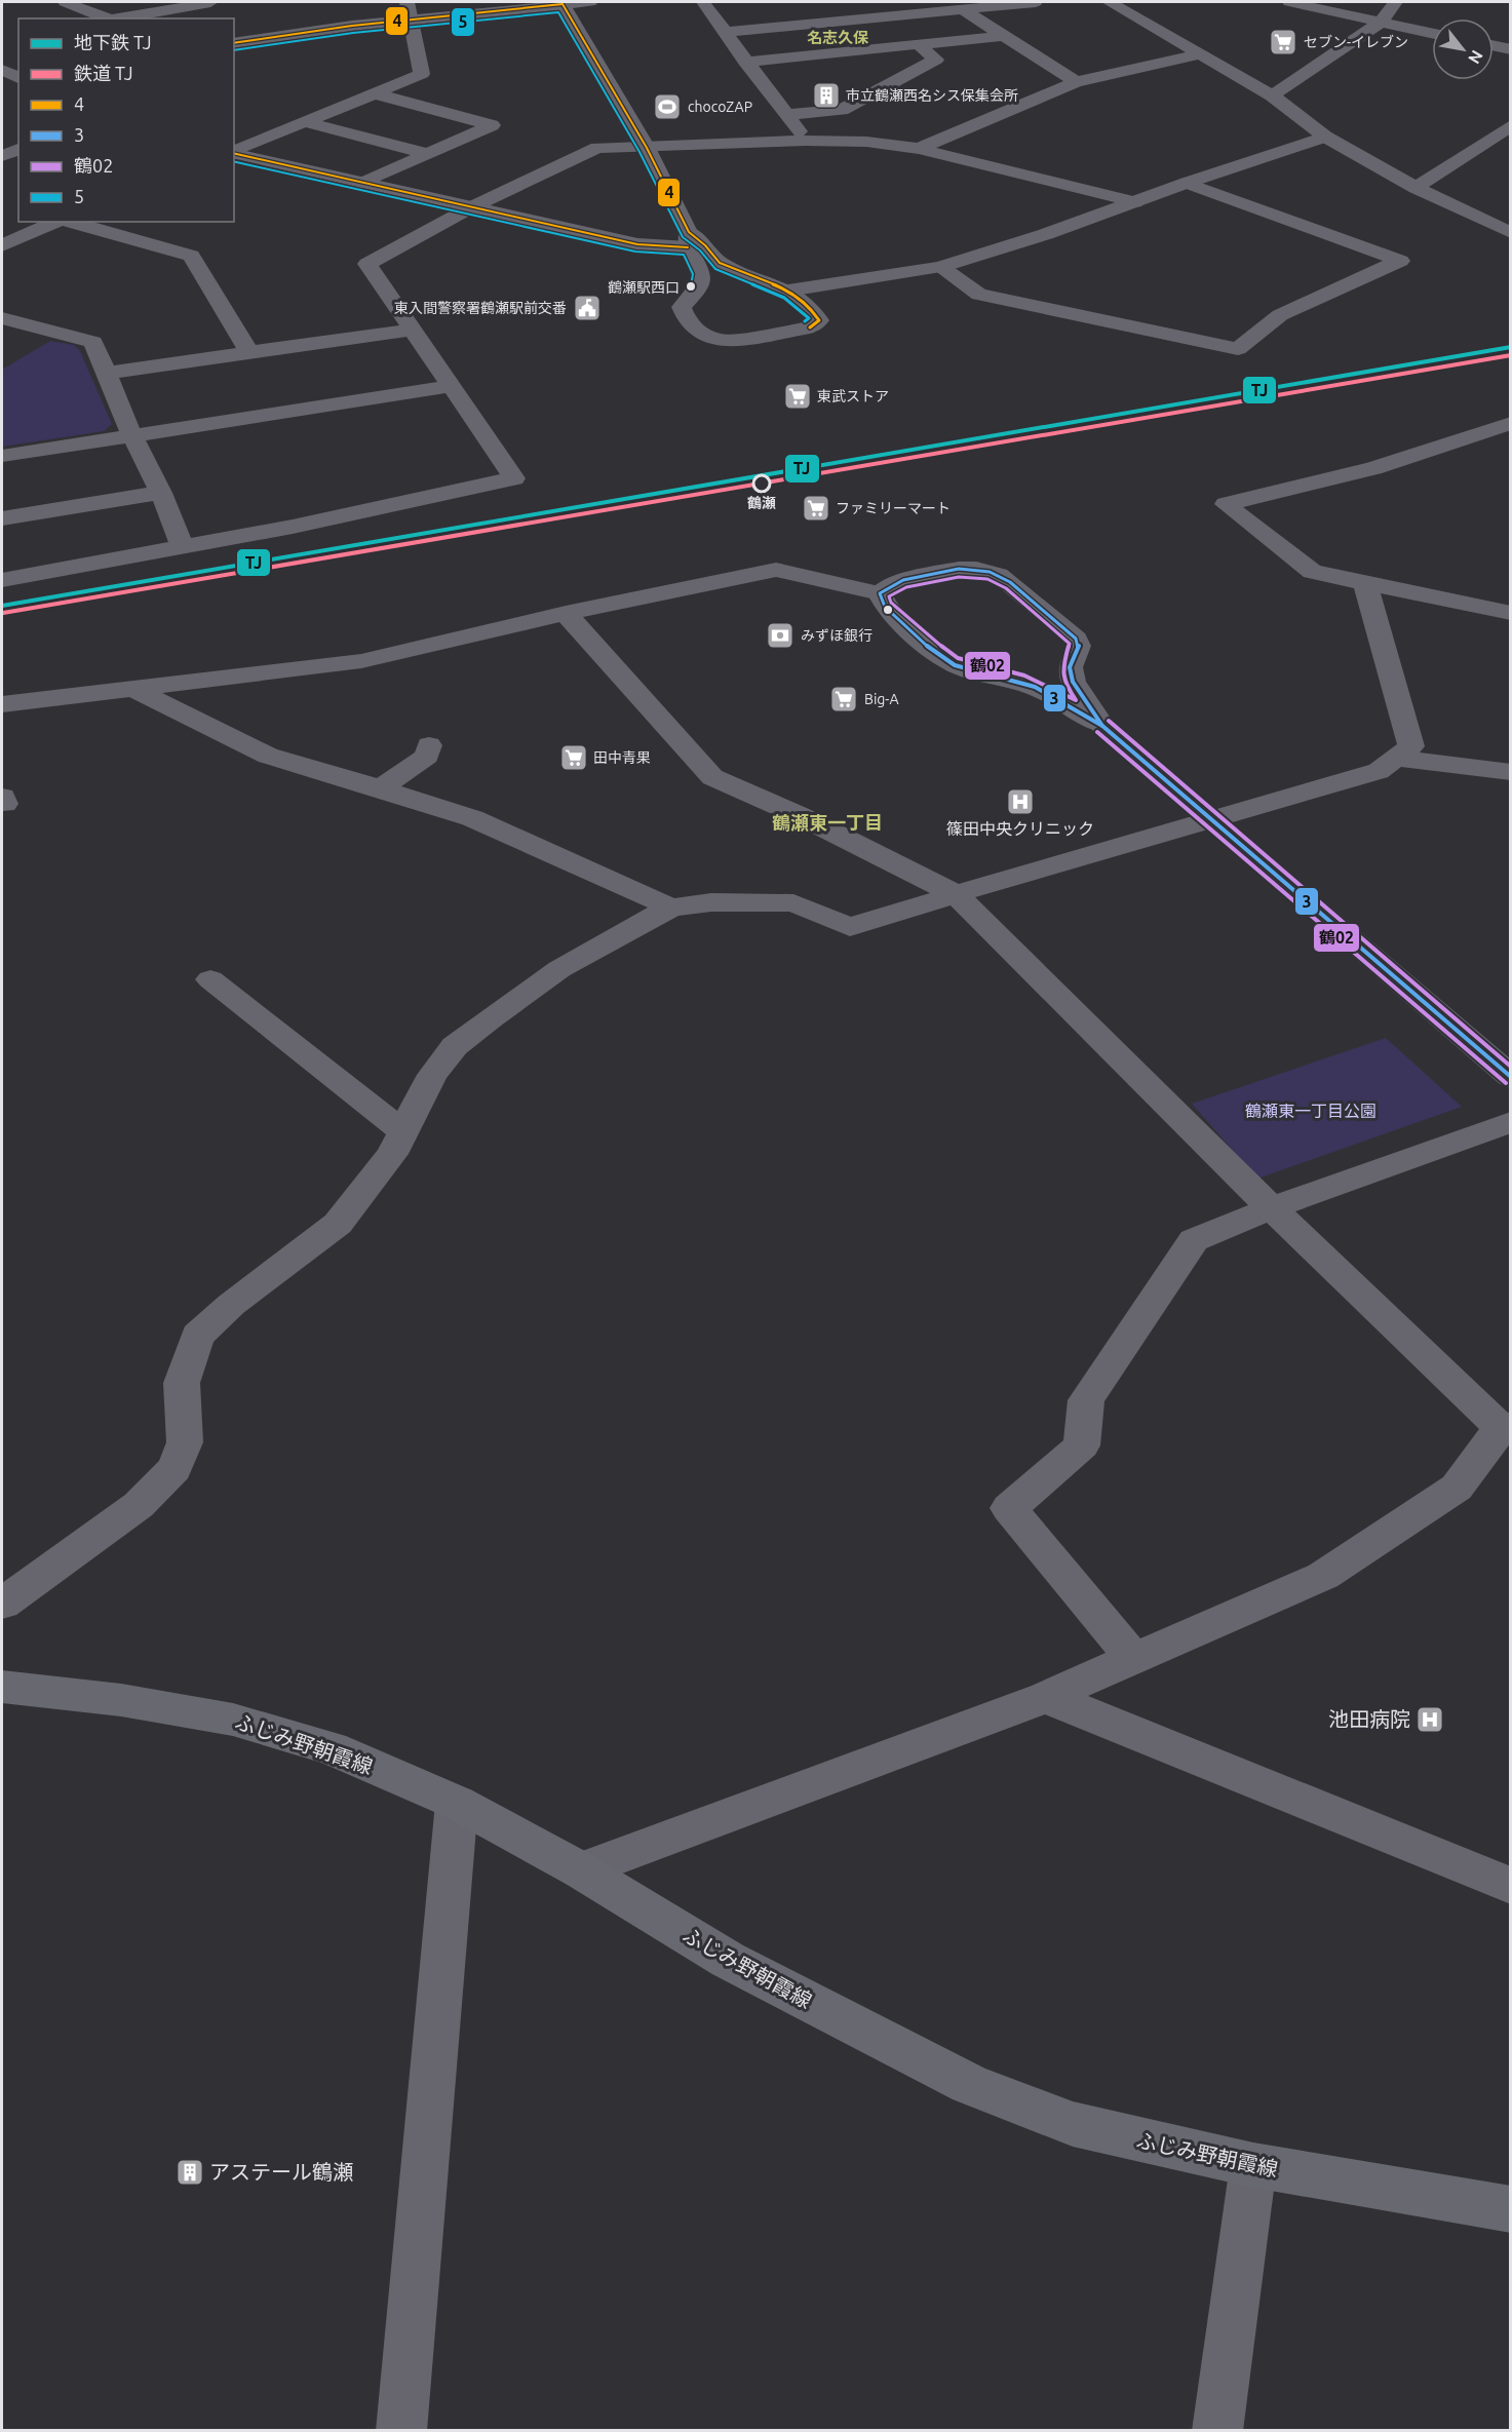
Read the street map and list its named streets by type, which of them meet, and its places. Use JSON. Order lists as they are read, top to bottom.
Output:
{
  "streets": {
    "main road": ["ふじみ野朝霞線"]
  },
  "districts": ["名志久保", "鶴瀬東一丁目"],
  "parks": ["鶴瀬東一丁目公園"],
  "places": {
    "supermarket": [
      "セブン-イレブン",
      "東武ストア",
      "ファミリーマート",
      "Big-A",
      "田中青果"
    ],
    "building": ["市立鶴瀬西名シス保集会所", "アステール鶴瀬"],
    "sports": ["chocoZAP"],
    "other": ["鶴瀬駅西口", "鶴瀬"],
    "public building": ["東入間警察署鶴瀬駅前交番"],
    "bank": ["みずほ銀行"],
    "hospital": ["篠田中央クリニック", "池田病院"]
  },
  "lines": [
    "transit line 4",
    "transit line 5",
    "metro line TJ",
    "rail line TJ",
    "transit line 3",
    "transit line 鶴02"
  ],
  "legend": [
    "地下鉄 TJ",
    "鉄道 TJ",
    "4",
    "3",
    "鶴02",
    "5"
  ],
  "north": "bottom right"
}
